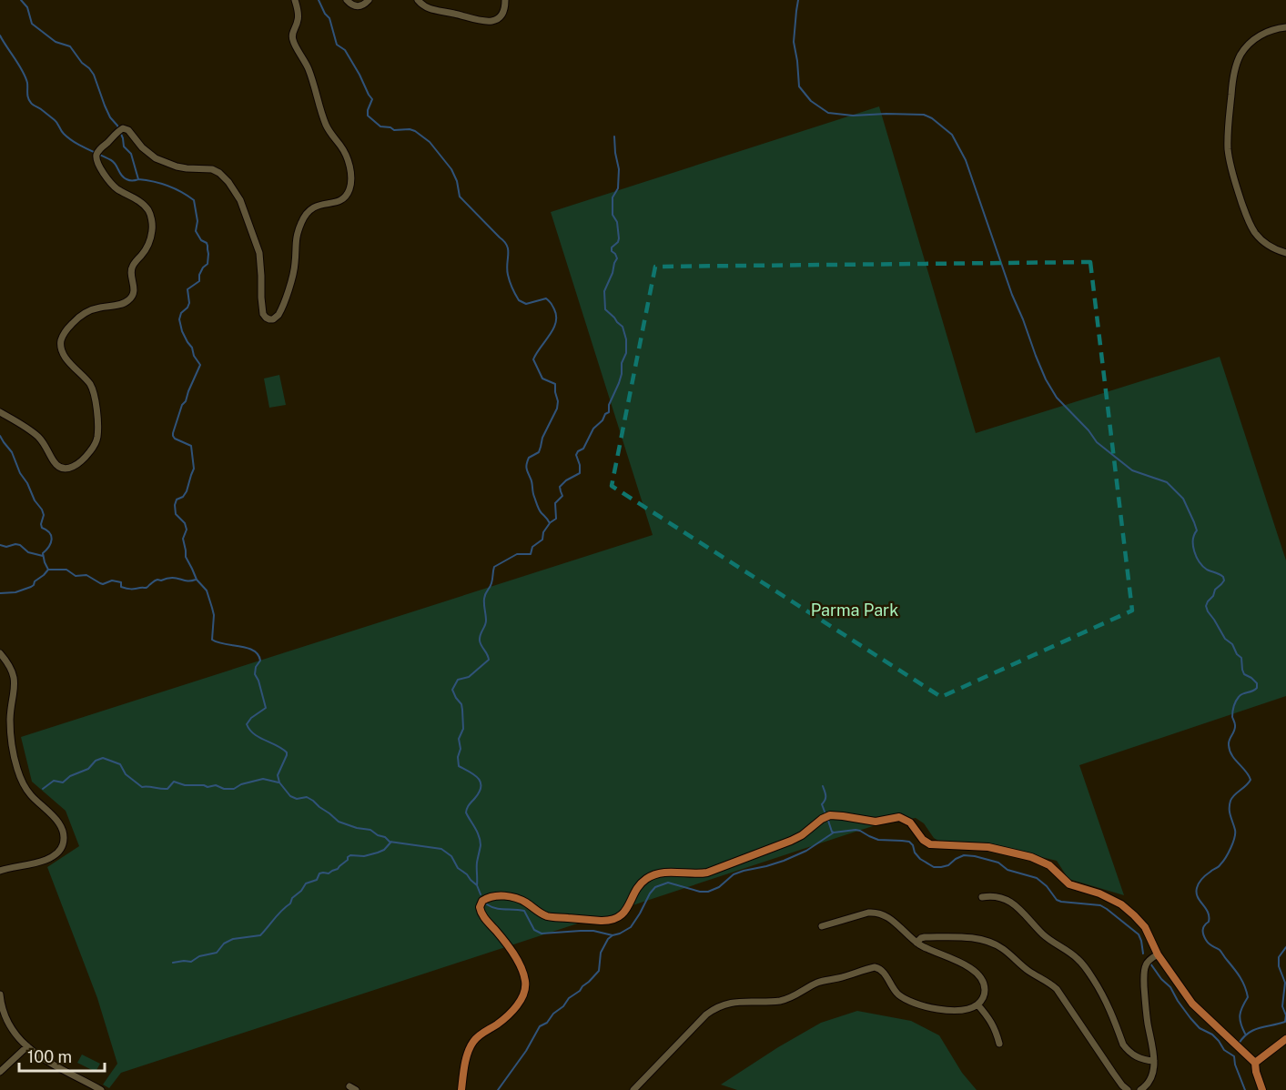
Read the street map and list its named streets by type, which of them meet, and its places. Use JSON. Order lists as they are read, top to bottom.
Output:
{
  "parks": ["Parma Park"],
  "scale_bar": "100 m"
}
